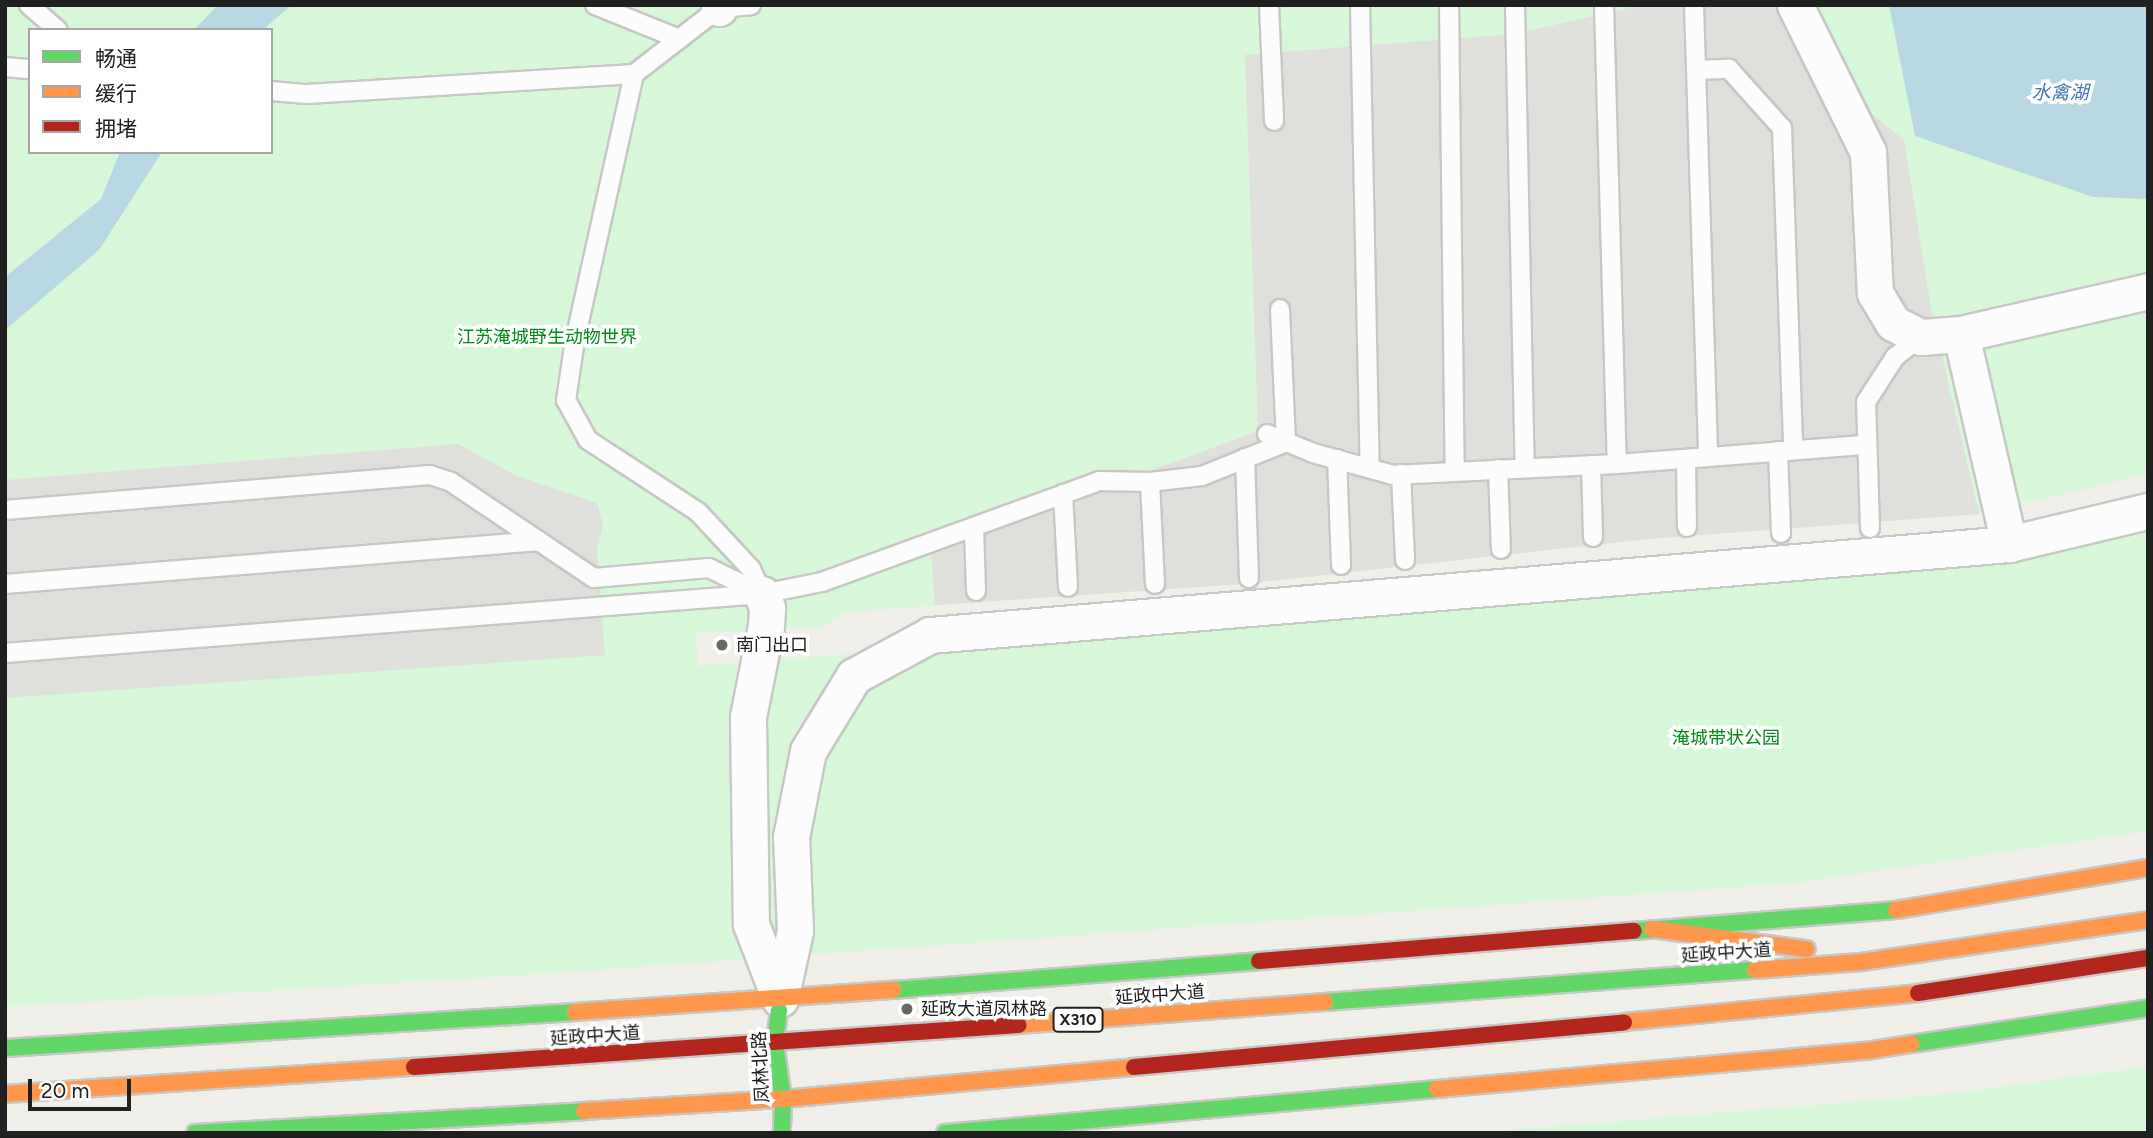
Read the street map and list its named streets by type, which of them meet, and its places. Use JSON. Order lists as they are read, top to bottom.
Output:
{
  "streets": {
    "main road": ["延政中大道", "X310", "凤林北路"]
  },
  "crossings": [
    ["延政中大道", "凤林北路"]
  ],
  "water": ["水禽湖"],
  "parks": ["江苏淹城野生动物世界", "淹城带状公园"],
  "places": ["南门出口", "延政大道凤林路"],
  "legend": ["畅通", "缓行", "拥堵"],
  "scale_bar": "20 m"
}
